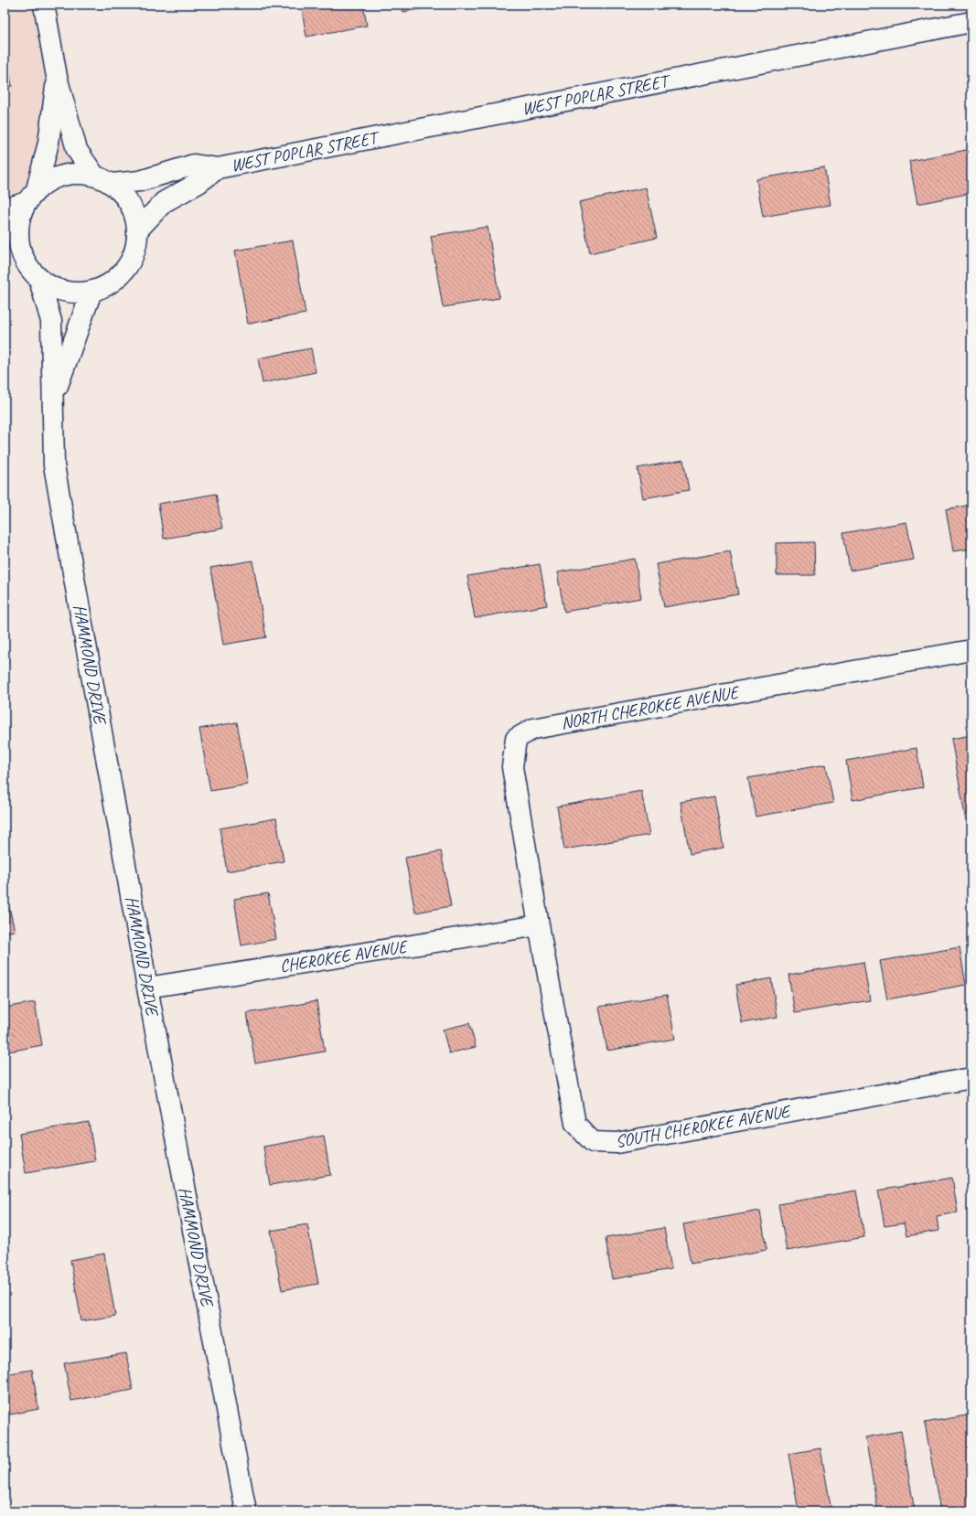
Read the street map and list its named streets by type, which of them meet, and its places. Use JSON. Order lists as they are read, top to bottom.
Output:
{
  "streets": {
    "street": [
      "WEST POPLAR STREET",
      "HAMMOND DRIVE",
      "NORTH CHEROKEE AVENUE",
      "CHEROKEE AVENUE",
      "SOUTH CHEROKEE AVENUE"
    ]
  },
  "crossings": [
    ["WEST POPLAR STREET", "HAMMOND DRIVE"],
    ["HAMMOND DRIVE", "CHEROKEE AVENUE"],
    ["NORTH CHEROKEE AVENUE", "CHEROKEE AVENUE"],
    ["NORTH CHEROKEE AVENUE", "SOUTH CHEROKEE AVENUE"],
    ["CHEROKEE AVENUE", "SOUTH CHEROKEE AVENUE"]
  ]
}
